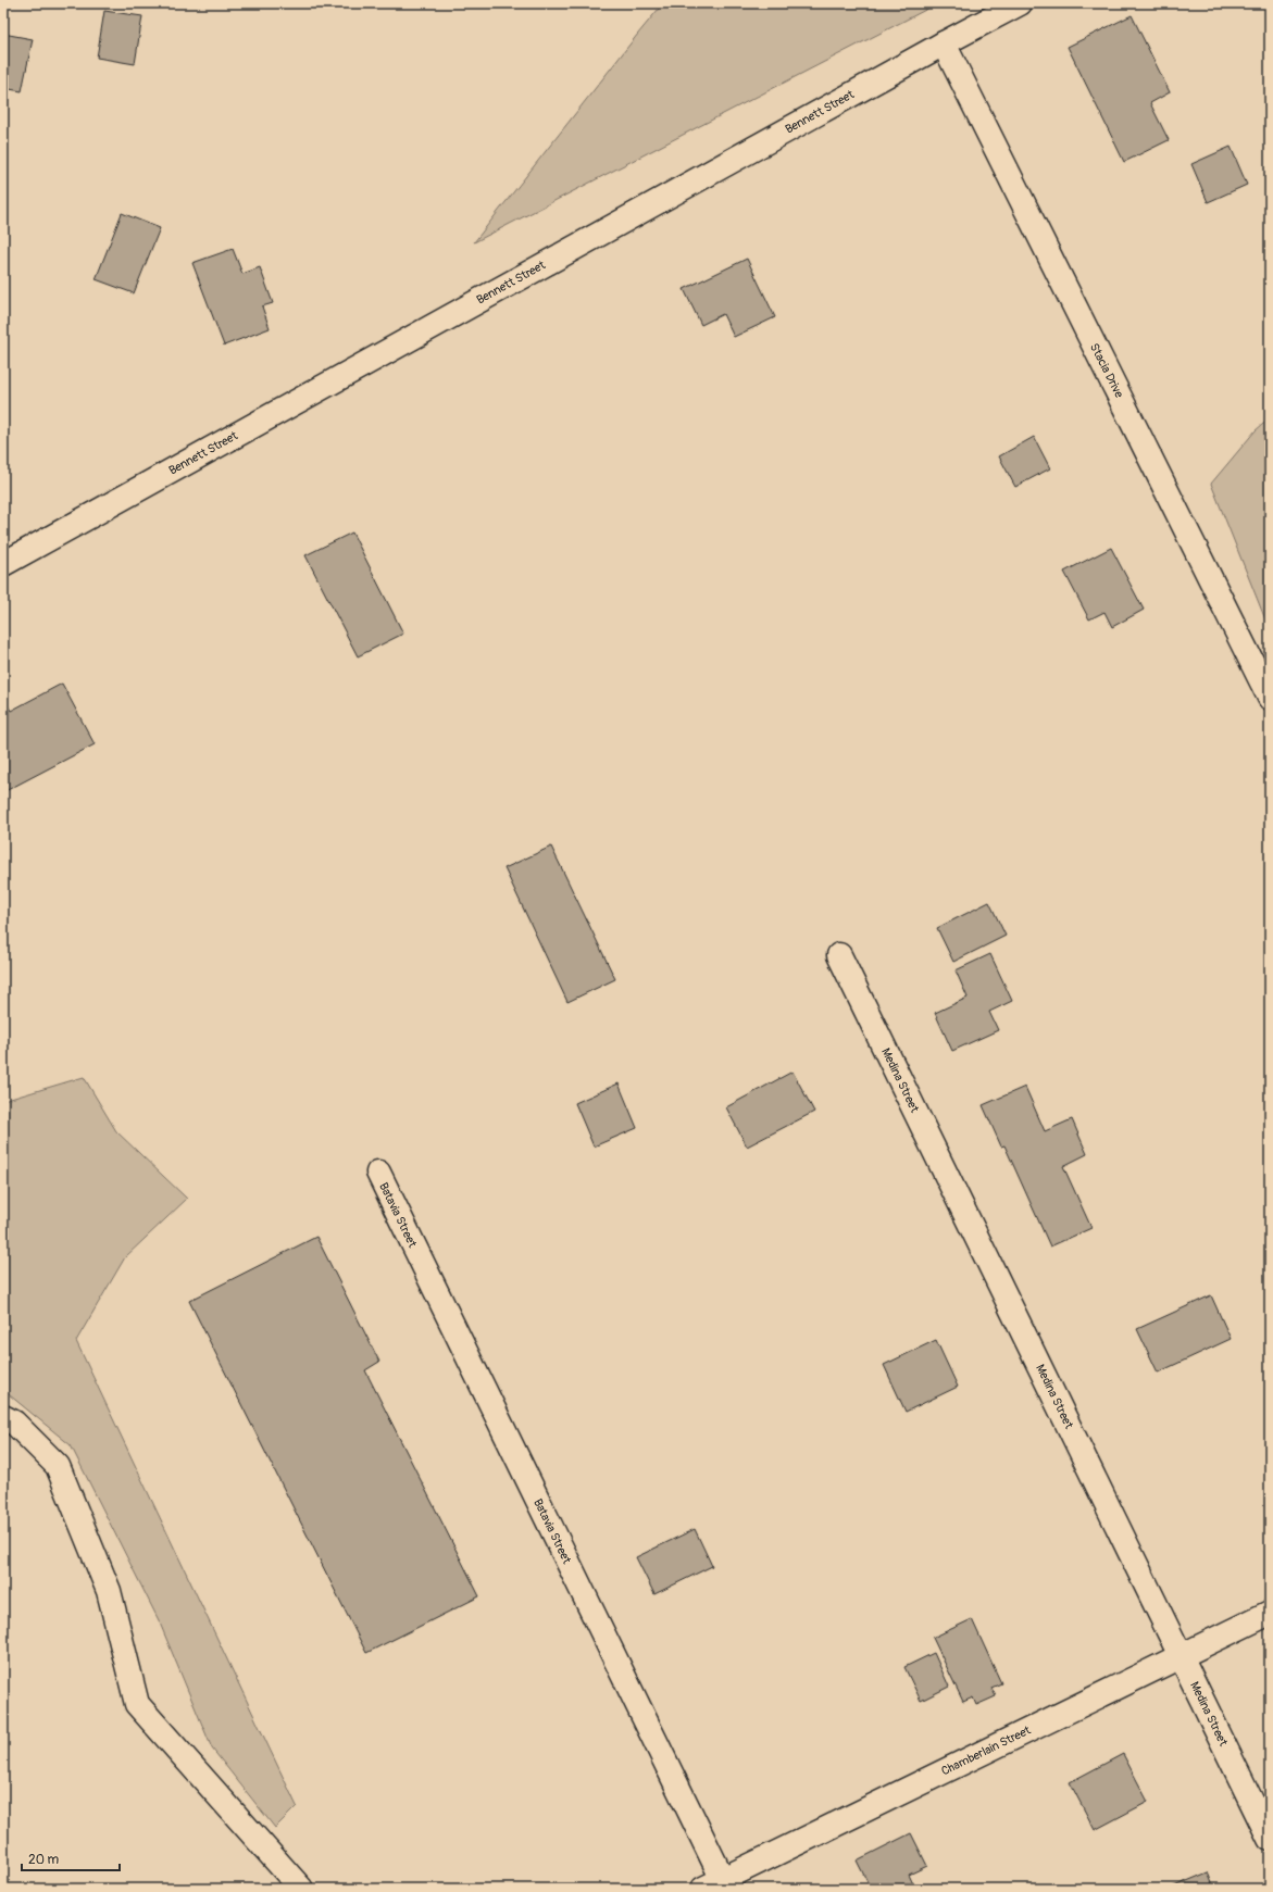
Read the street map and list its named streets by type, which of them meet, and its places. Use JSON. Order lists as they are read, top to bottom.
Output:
{
  "streets": {
    "street": [
      "Bennett Street",
      "Stacia Drive",
      "Medina Street",
      "Batavia Street",
      "Chamberlain Street"
    ]
  },
  "crossings": [
    ["Bennett Street", "Stacia Drive"],
    ["Medina Street", "Chamberlain Street"],
    ["Batavia Street", "Chamberlain Street"]
  ],
  "scale_bar": "20 m"
}
